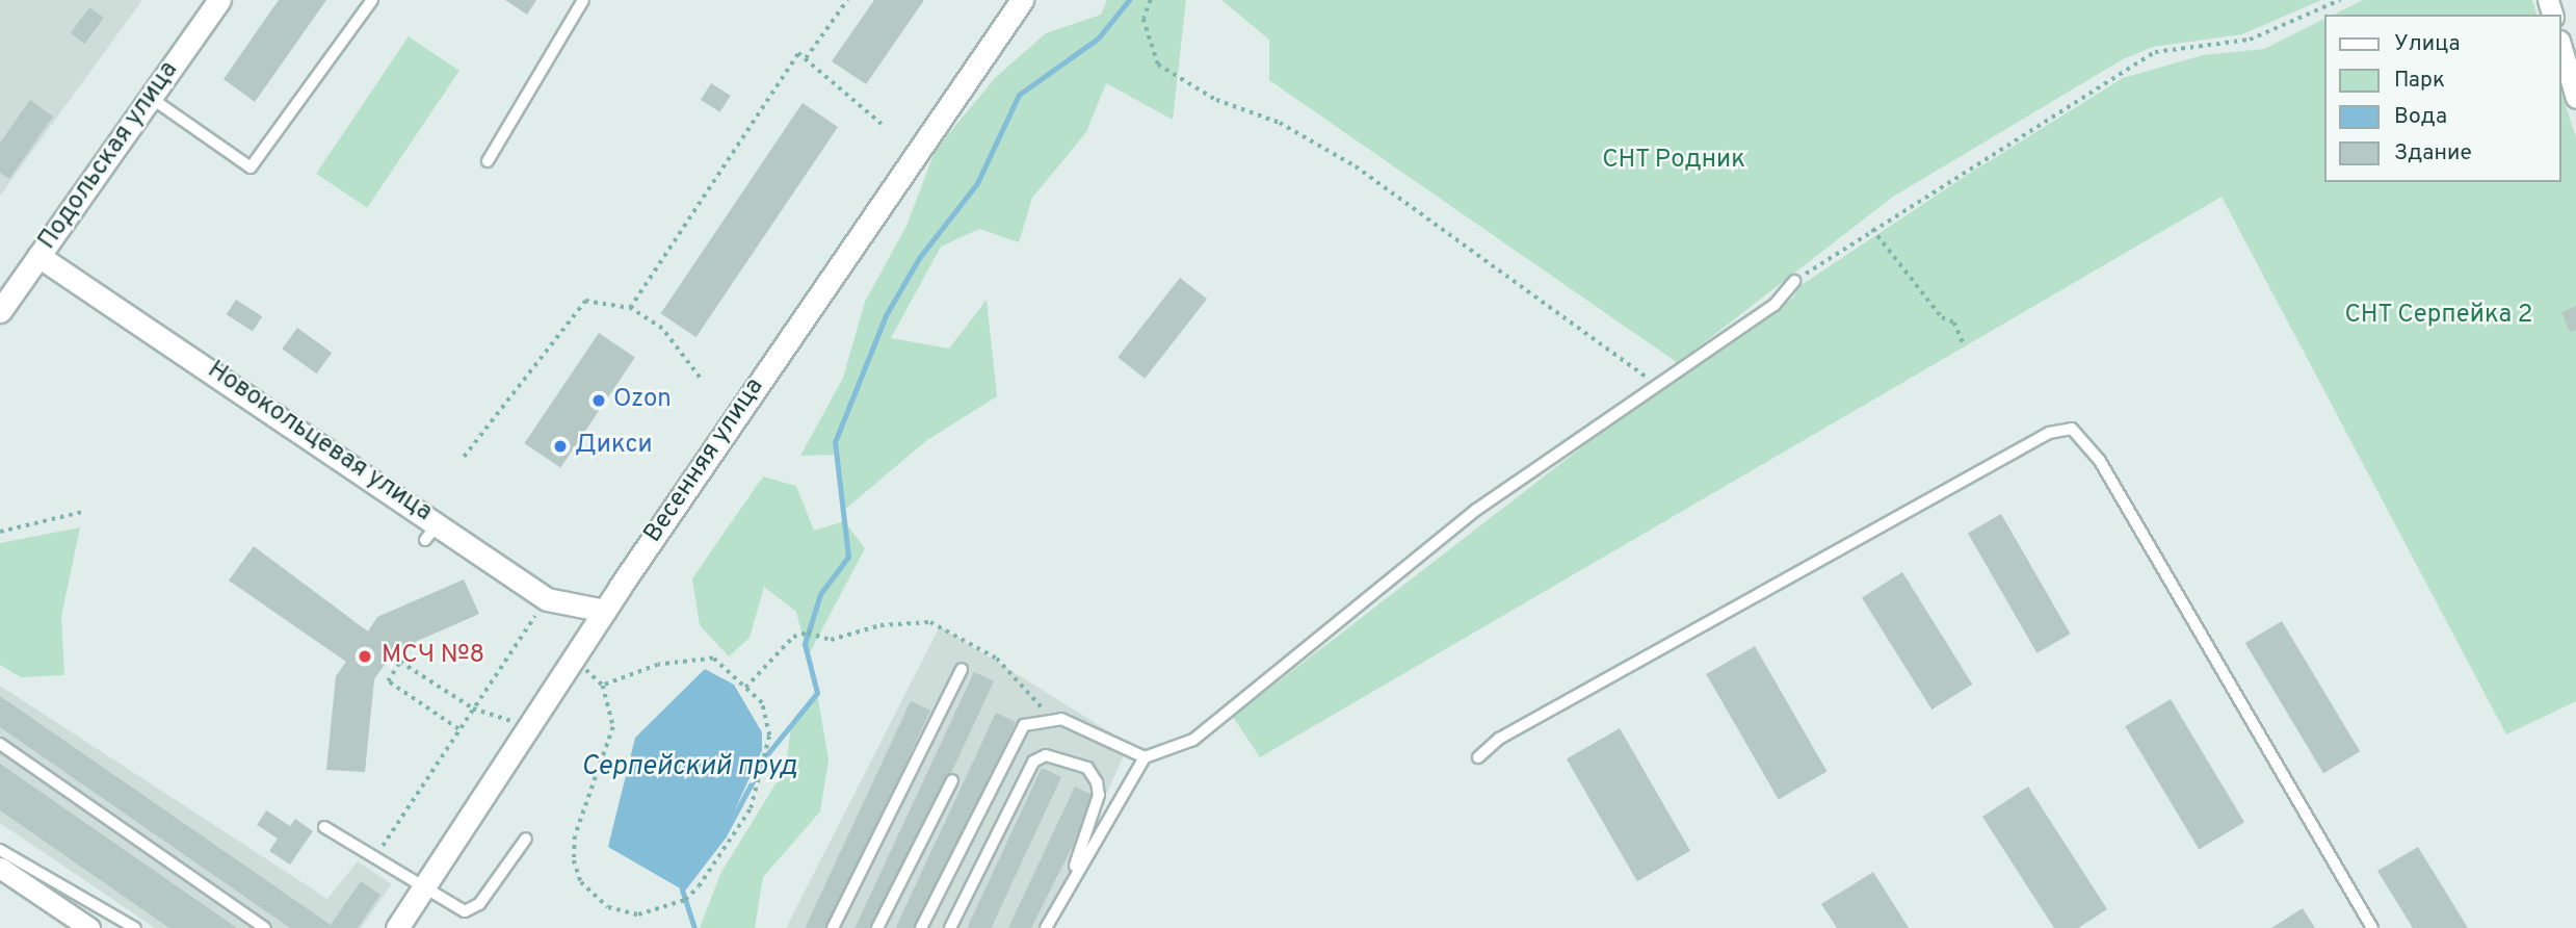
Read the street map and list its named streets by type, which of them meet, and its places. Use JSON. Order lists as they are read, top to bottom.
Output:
{
  "streets": {
    "street": ["Подольская улица", "Новокольцевая улица", "Весенняя улица"]
  },
  "crossings": [
    ["Подольская улица", "Новокольцевая улица"],
    ["Новокольцевая улица", "Весенняя улица"]
  ],
  "water": ["Серпейский пруд"],
  "parks": ["СНТ Родник", "СНТ Серпейка 2"],
  "places": ["Ozon", "Дикси", "МСЧ №8"],
  "legend": [
    "Улица",
    "Парк",
    "Вода",
    "Здание"
  ]
}
